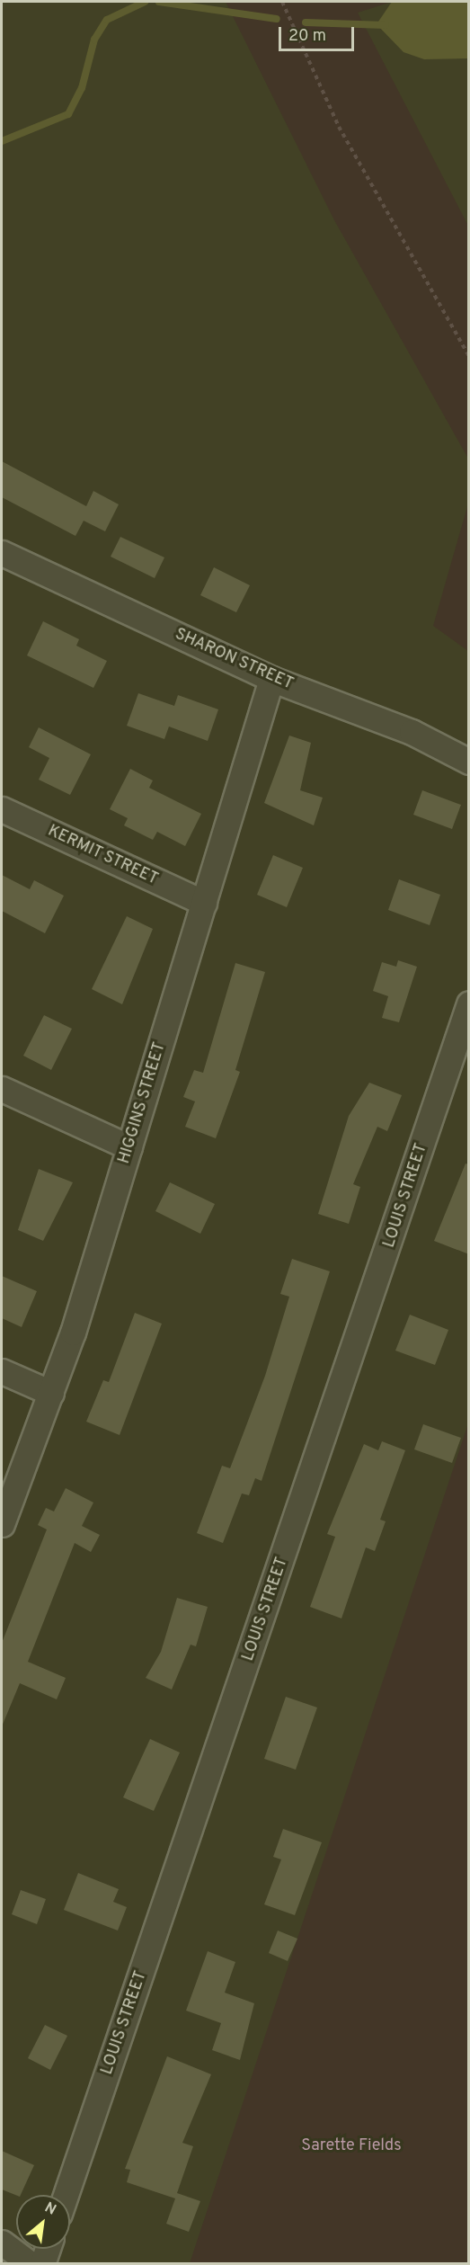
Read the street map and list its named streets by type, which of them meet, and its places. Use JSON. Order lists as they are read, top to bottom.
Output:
{
  "streets": {
    "street": [
      "SHARON STREET",
      "KERMIT STREET",
      "HIGGINS STREET",
      "LOUIS STREET"
    ]
  },
  "crossings": [
    ["SHARON STREET", "HIGGINS STREET"],
    ["KERMIT STREET", "HIGGINS STREET"]
  ],
  "parks": ["Sarette Fields"],
  "scale_bar": "20 m",
  "north": "top right"
}
